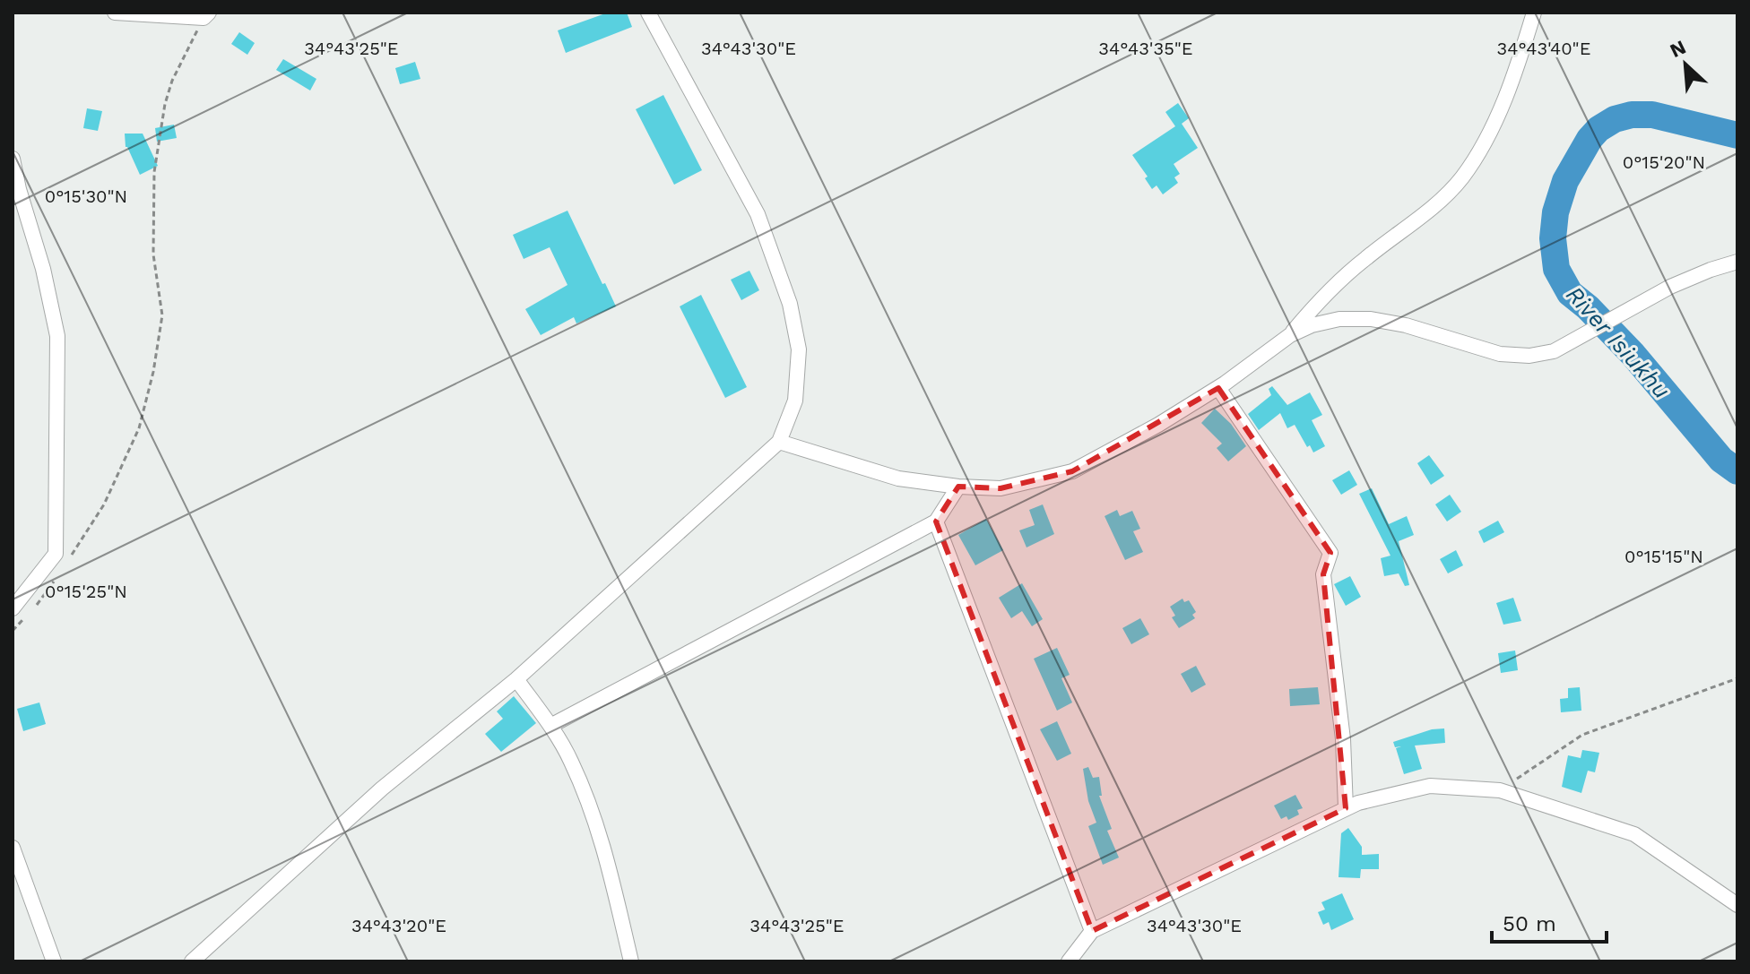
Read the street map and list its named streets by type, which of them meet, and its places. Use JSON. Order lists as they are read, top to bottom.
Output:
{
  "water": ["River Isiukhu"],
  "scale_bar": "50 m",
  "north": "top left",
  "coordinates": [
    "34°43'25\"E",
    "34°43'40\"E",
    "34°43'30\"E",
    "34°43'35\"E",
    "0°15'20\"N",
    "0°15'30\"N",
    "0°15'15\"N",
    "0°15'25\"N",
    "34°43'20\"E"
  ]
}
